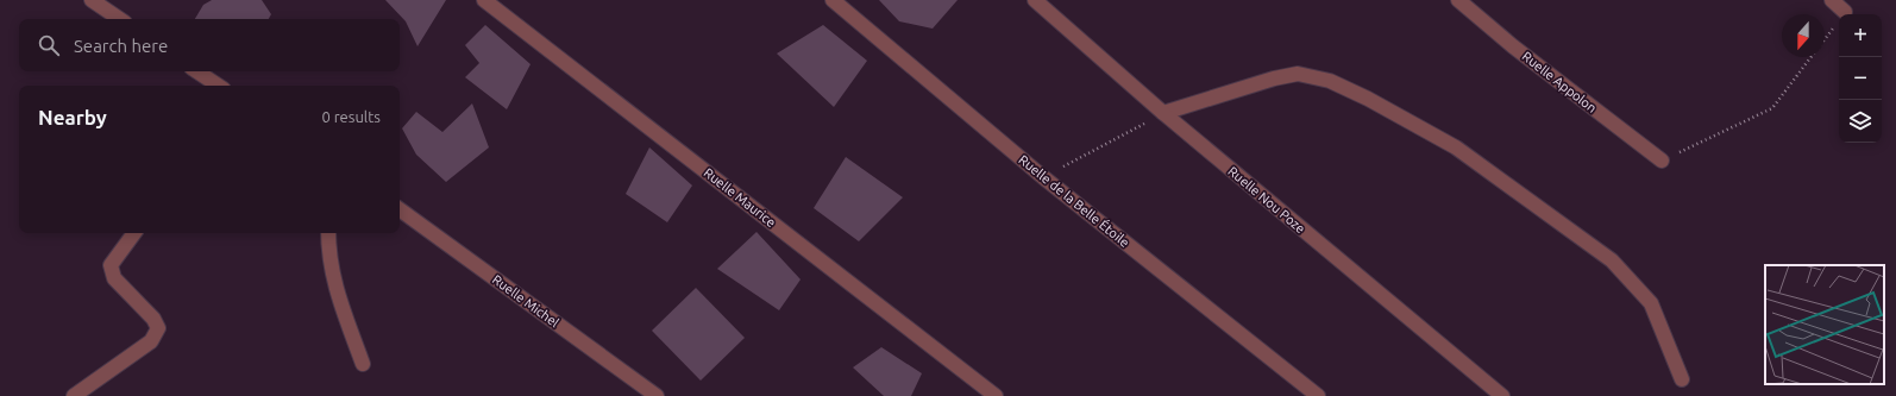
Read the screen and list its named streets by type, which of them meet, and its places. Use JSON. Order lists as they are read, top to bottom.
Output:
{
  "streets": {
    "street": [
      "Ruelle Appolon",
      "Ruelle Maurice",
      "Ruelle Nou Poze",
      "Ruelle de la Belle Étoile",
      "Ruelle Michel"
    ]
  },
  "north": "bottom",
  "page": {
    "map_buttons": ["+", "−"],
    "search": "Search here",
    "heading": ["Nearby", "0 results"]
  }
}
